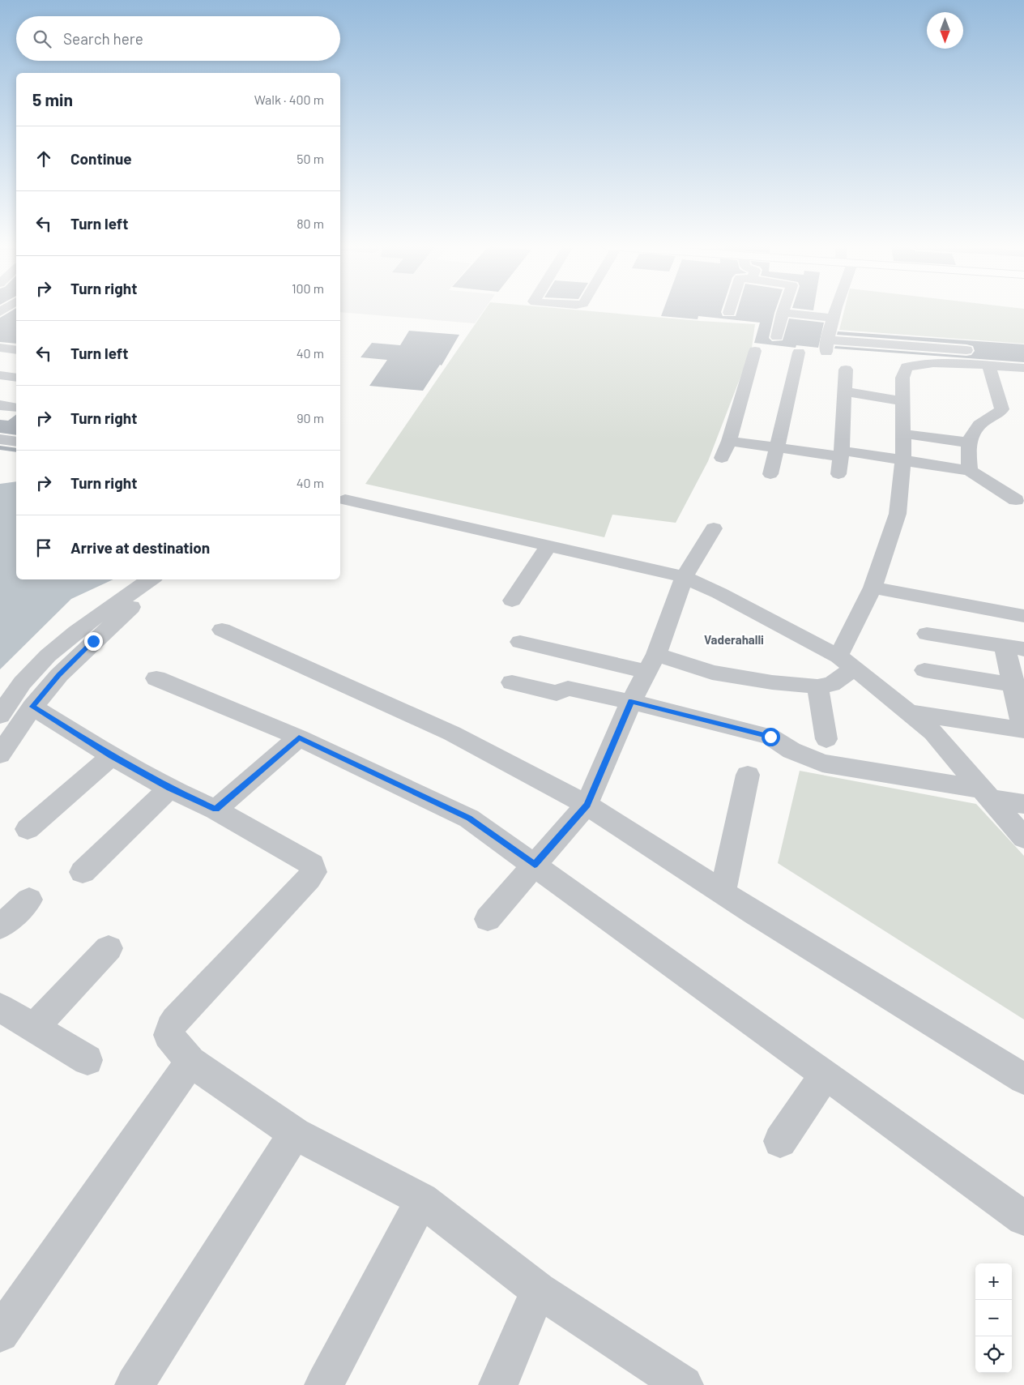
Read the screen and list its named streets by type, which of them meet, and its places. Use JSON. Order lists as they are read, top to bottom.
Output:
{
  "districts": ["Vaderahalli"],
  "north": "bottom",
  "page": {
    "search": "Search here",
    "heading": ["5 min", "Walk · 400 m"],
    "list": [
      ["Continue", "50 m"],
      ["Turn left", "80 m"],
      ["Turn right", "100 m"],
      ["Turn left", "40 m"],
      ["Turn right", "90 m"],
      ["Turn right", "40 m"],
      "Arrive at destination"
    ],
    "map_buttons": ["+", "−"]
  }
}
